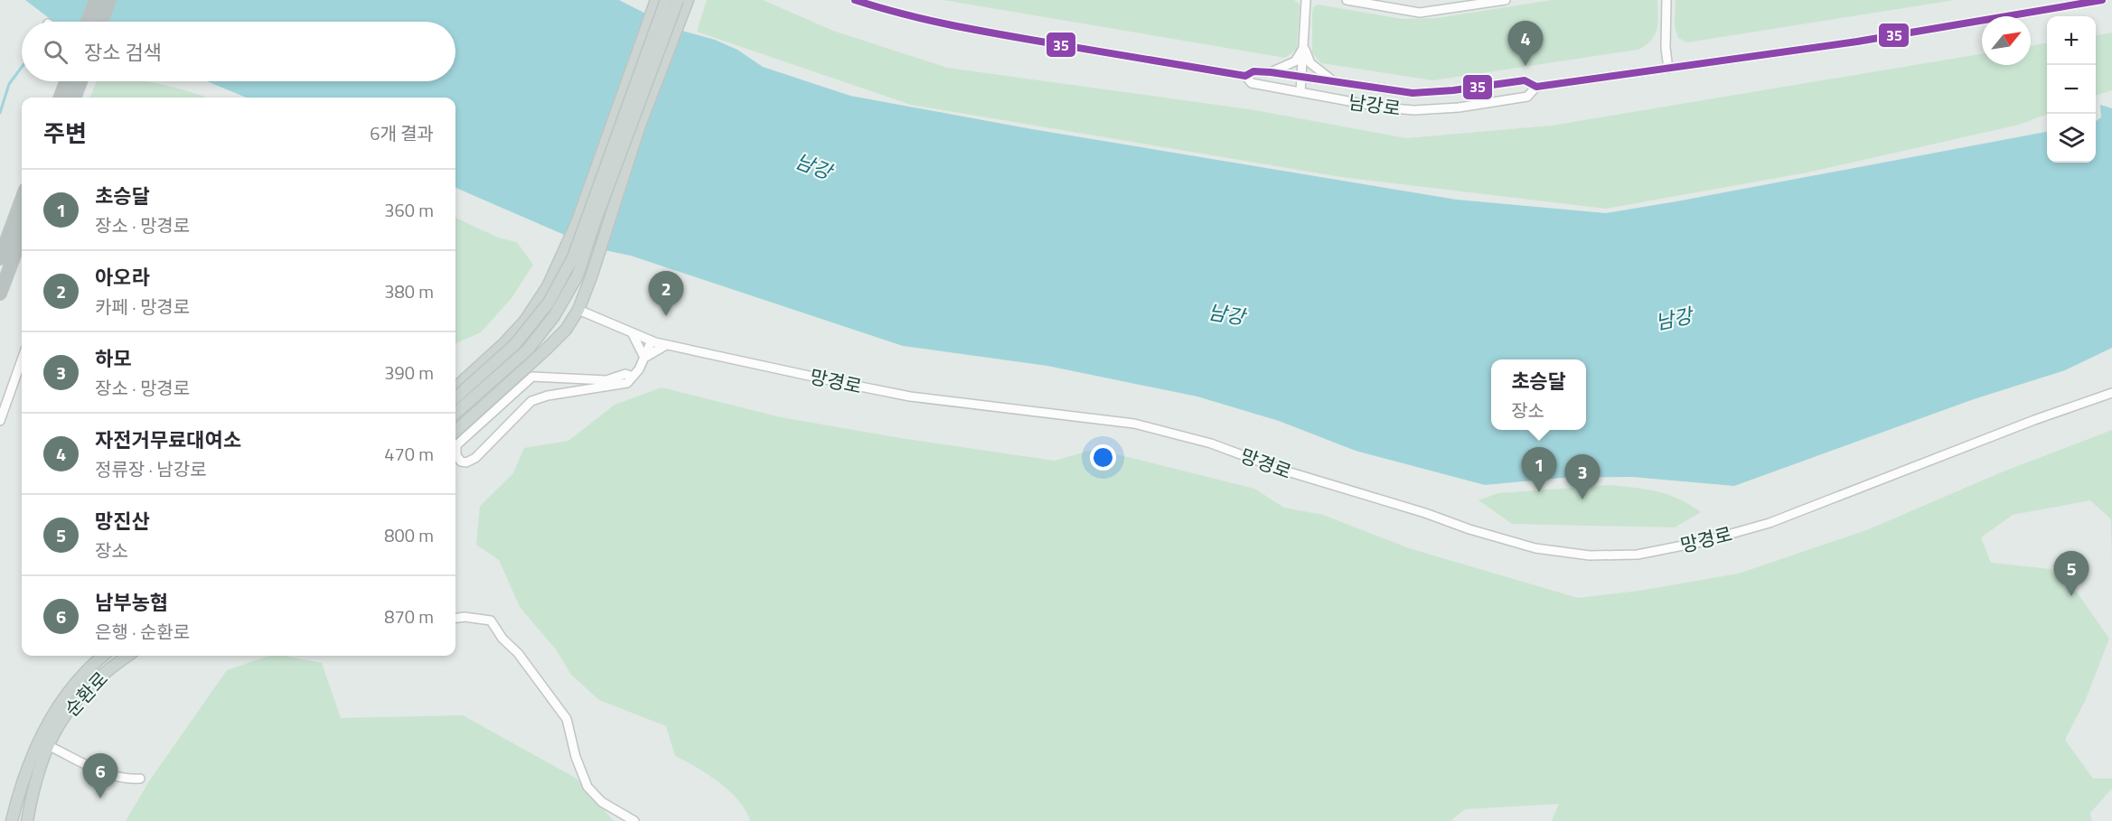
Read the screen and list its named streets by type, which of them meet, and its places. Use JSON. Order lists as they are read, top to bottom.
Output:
{
  "streets": {
    "main road": ["순환로"],
    "street": ["남강로", "망경로"]
  },
  "water": ["남강"],
  "lines": ["transit line 35"],
  "north": "top right",
  "page": {
    "map_buttons": ["+", "−"],
    "pins": [
      "4",
      "2",
      "1",
      "3",
      "5",
      "6"
    ],
    "search": "장소 검색",
    "heading": ["주변", "6개 결과"],
    "list": [
      {
        "mark": "1",
        "name": "초승달",
        "note": "장소 · 망경로",
        "value": "360 m"
      },
      {
        "mark": "2",
        "name": "아오라",
        "note": "카페 · 망경로",
        "value": "380 m"
      },
      {
        "mark": "3",
        "name": "하모",
        "note": "장소 · 망경로",
        "value": "390 m"
      },
      {
        "mark": "4",
        "name": "자전거무료대여소",
        "note": "정류장 · 남강로",
        "value": "470 m"
      },
      {
        "mark": "5",
        "name": "망진산",
        "note": "장소",
        "value": "800 m"
      },
      {
        "mark": "6",
        "name": "남부농협",
        "note": "은행 · 순환로",
        "value": "870 m"
      }
    ],
    "popup": ["초승달", "장소"]
  }
}
